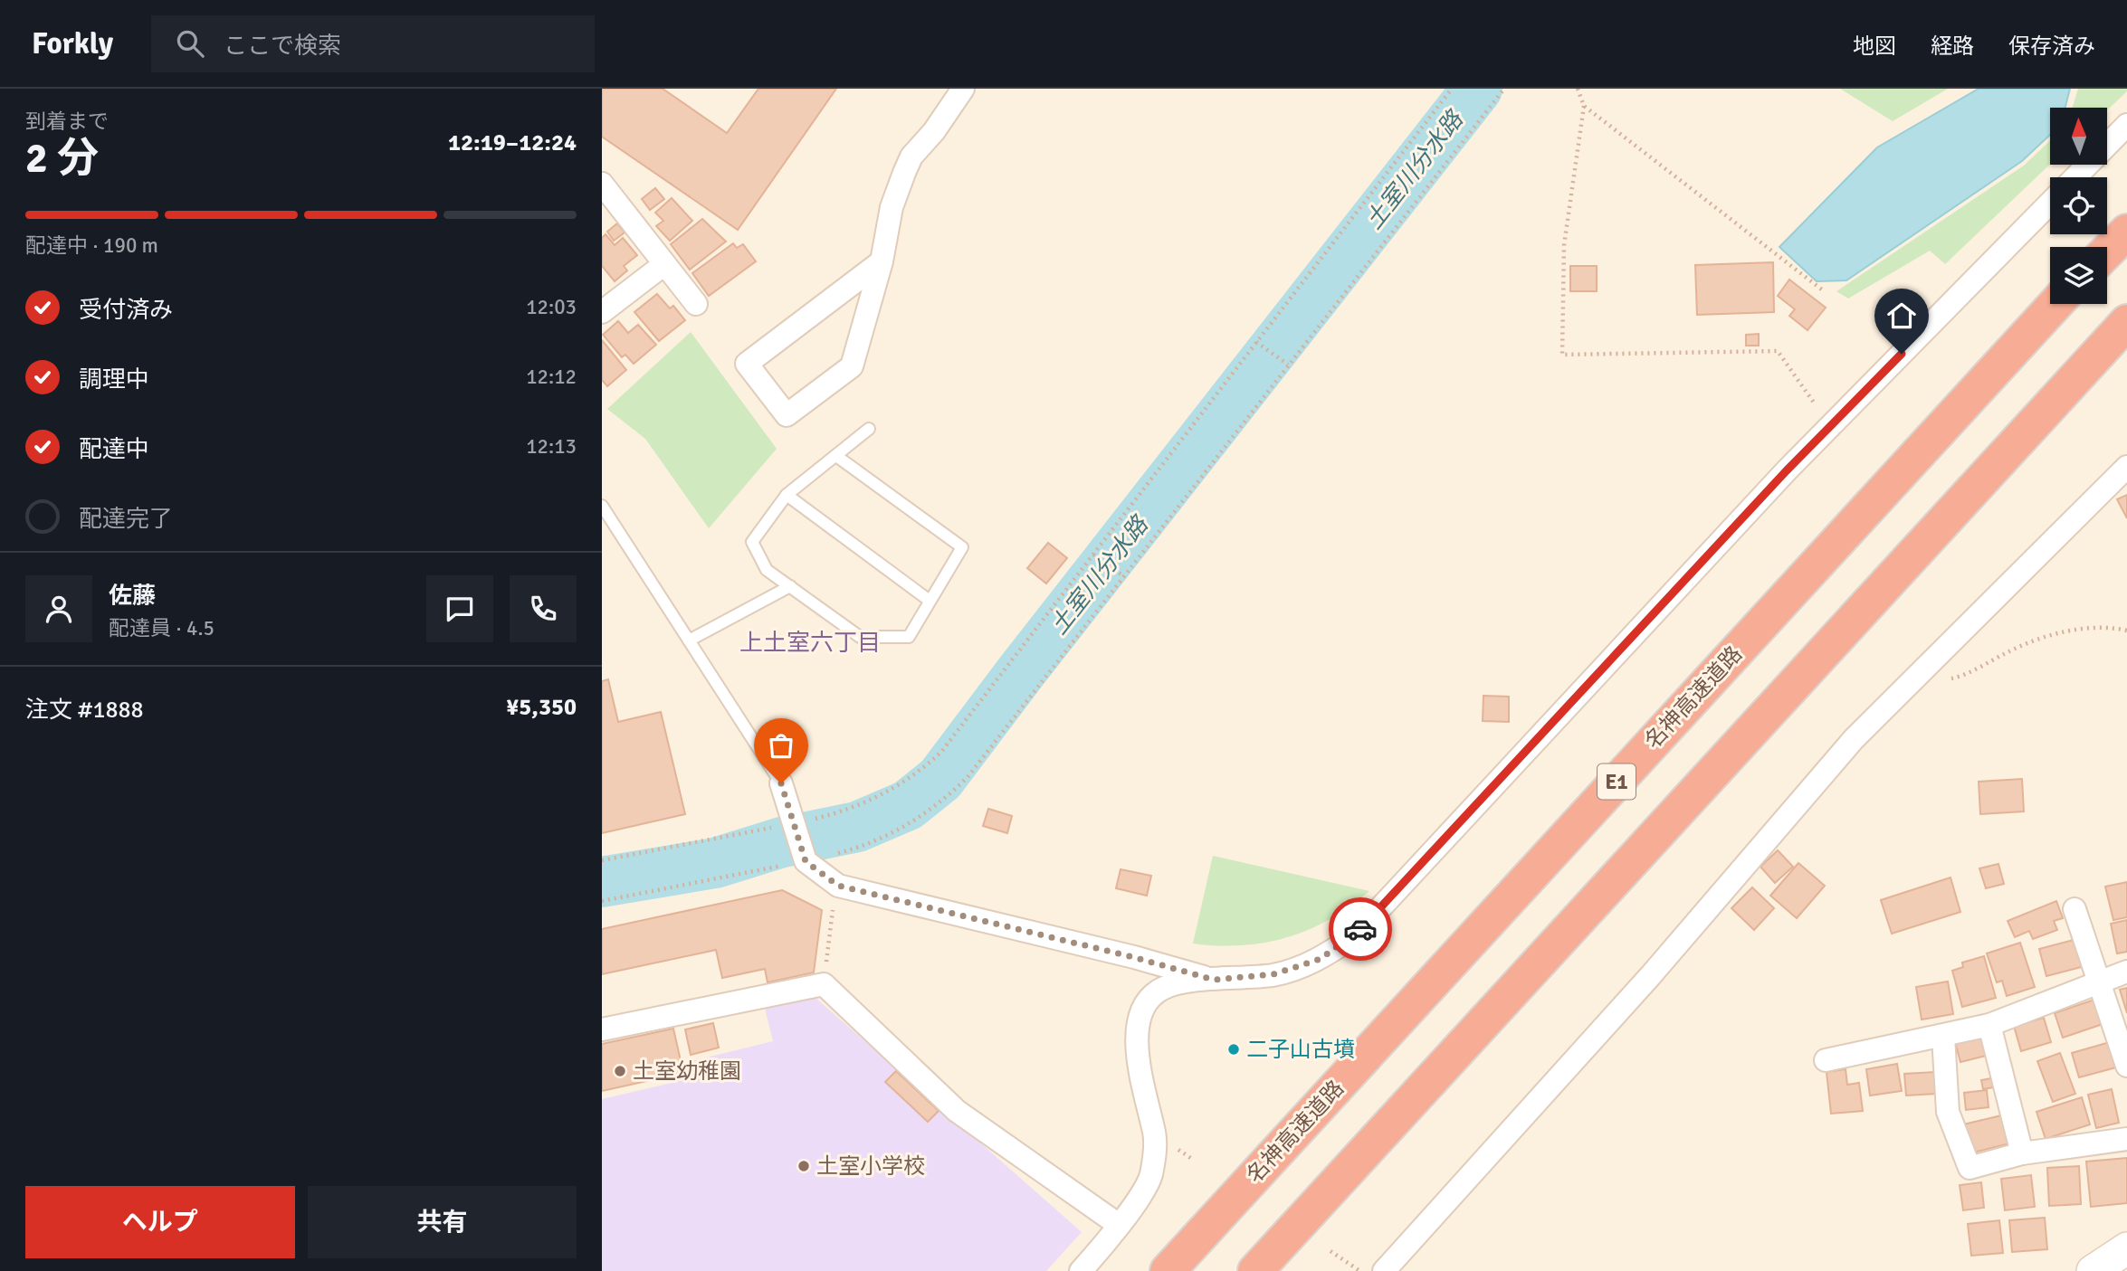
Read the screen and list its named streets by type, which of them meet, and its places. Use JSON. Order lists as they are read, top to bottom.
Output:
{
  "streets": {
    "highway": ["名神高速道路", "E1"]
  },
  "districts": ["上土室六丁目"],
  "water": ["土室川分水路"],
  "places": ["二子山古墳", "土室幼稚園", "土室小学校"],
  "north": "top",
  "page": {
    "header": "Forkly",
    "search": "ここで検索",
    "nav": ["地図", "経路", "保存済み"],
    "heading": ["2 分", "到着まで", "12:19–12:24"],
    "panel": [
      "佐藤",
      "配達員 · 4.5",
      "注文 #1888",
      "¥5,350"
    ],
    "bar": "配達中 · 190 m",
    "list": [
      ["受付済み", "12:03"],
      ["調理中", "12:12"],
      ["配達中", "12:13"],
      "配達完了"
    ],
    "buttons": ["ヘルプ", "共有"]
  }
}
